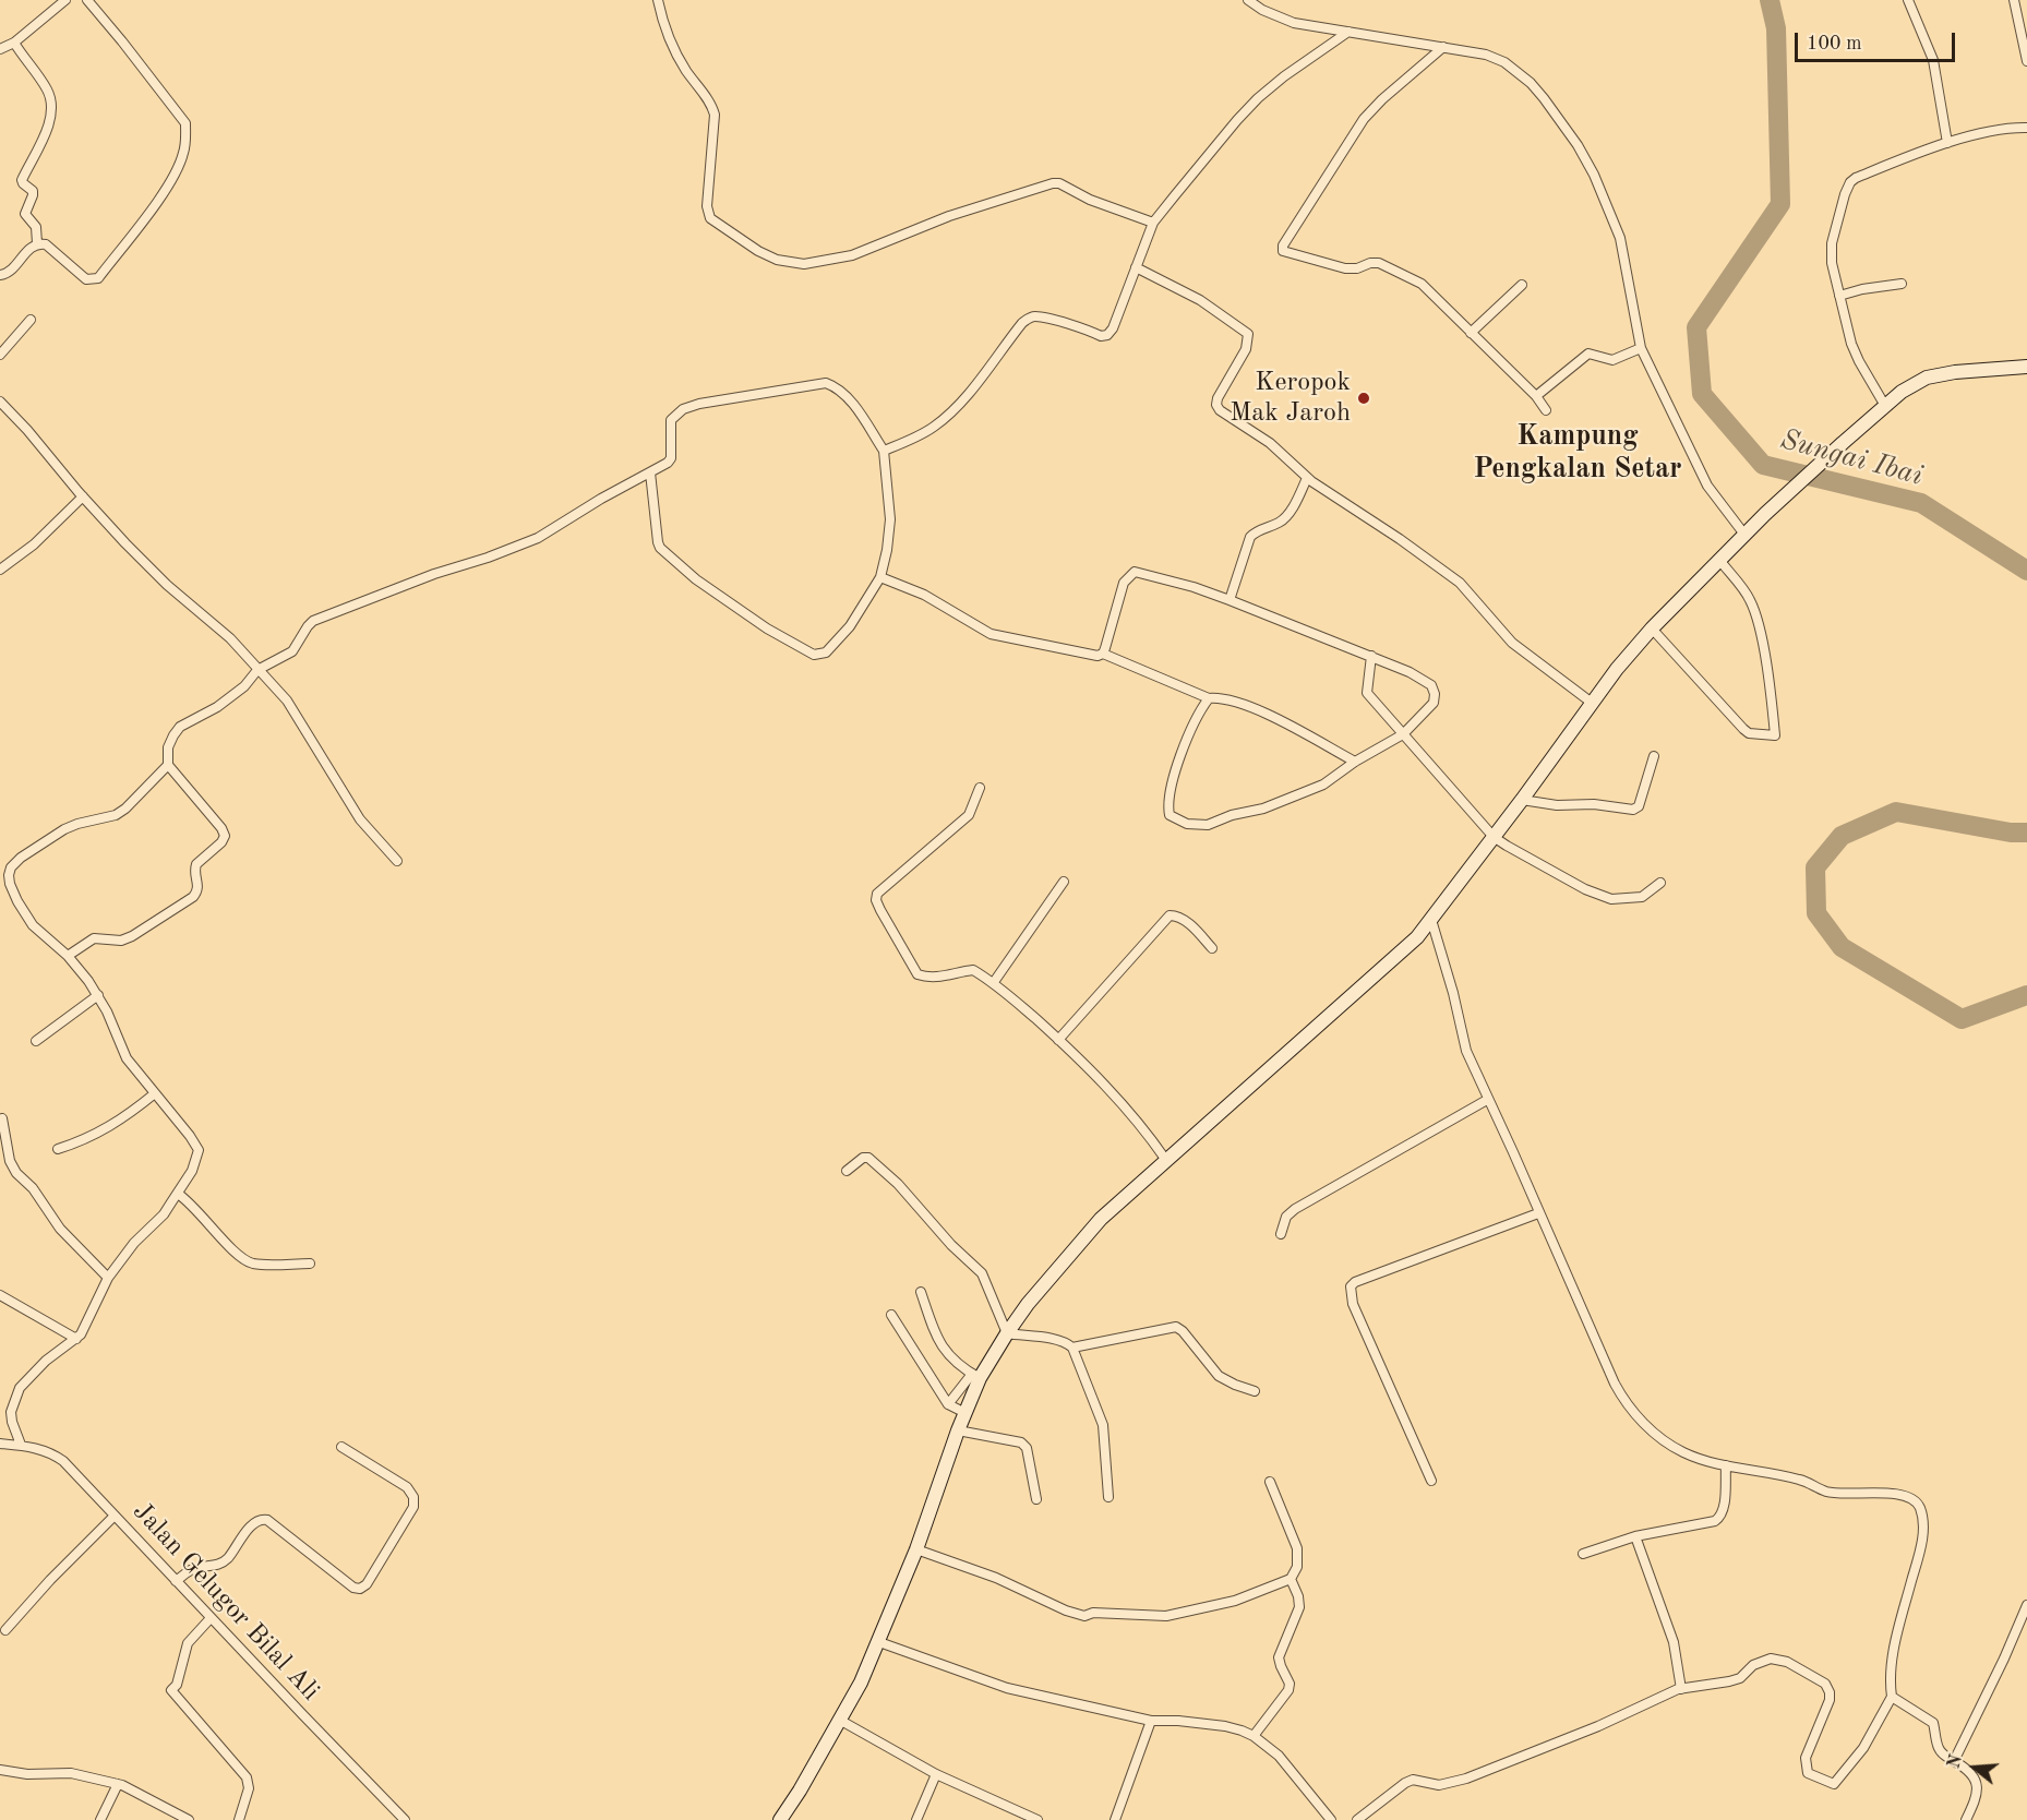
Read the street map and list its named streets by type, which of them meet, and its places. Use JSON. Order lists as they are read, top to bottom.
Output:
{
  "streets": {
    "street": ["Jalan Gelugor Bilal Ali"]
  },
  "districts": ["Kampung Pengkalan Setar"],
  "water": ["Sungai Ibai"],
  "places": ["Keropok Mak Jaroh"],
  "scale_bar": "100 m",
  "north": "left"
}
